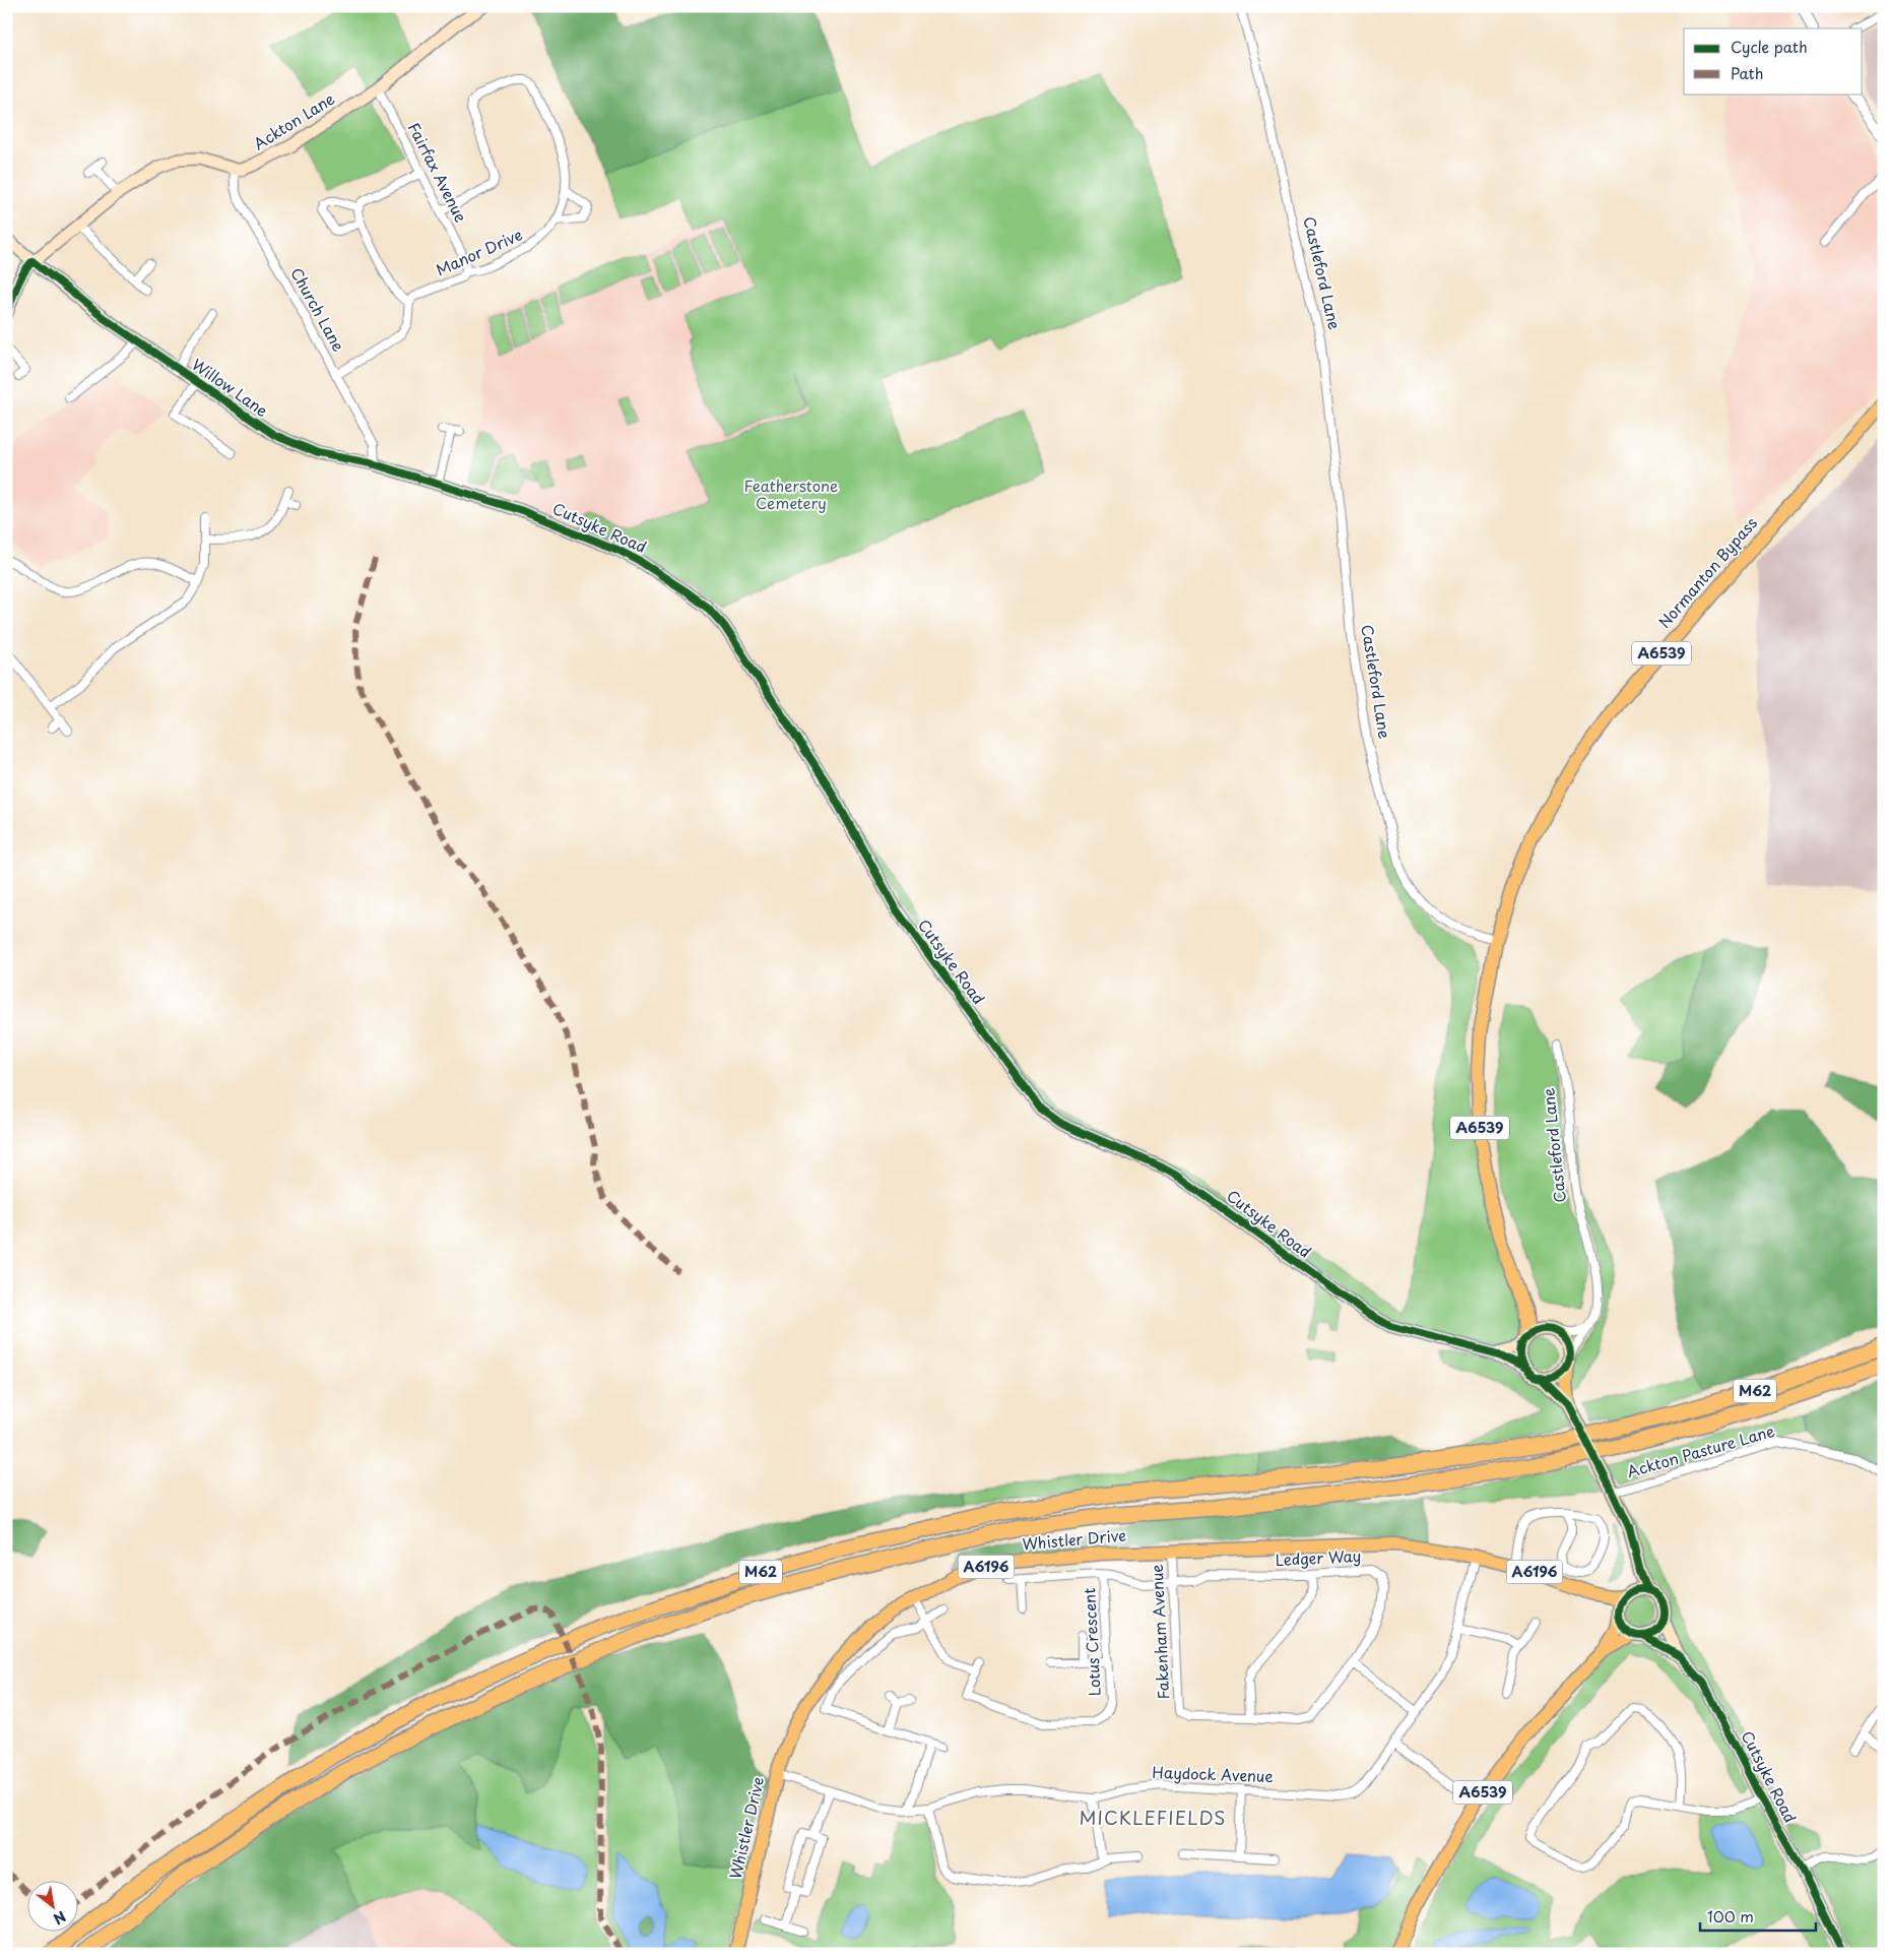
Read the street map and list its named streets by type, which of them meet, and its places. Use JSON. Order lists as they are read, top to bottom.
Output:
{
  "streets": {
    "highway": ["M62"],
    "main road": [
      "Ackton Lane",
      "Willow Lane",
      "Cutsyke Road",
      "Normanton Bypass",
      "A6539",
      "Whistler Drive",
      "A6196"
    ],
    "street": [
      "Fairfax Avenue",
      "Manor Drive",
      "Castleford Lane",
      "Church Lane",
      "Ackton Pasture Lane",
      "Ledger Way",
      "Fakenham Avenue",
      "Lotus Crescent",
      "Haydock Avenue"
    ]
  },
  "crossings": [
    ["Ackton Lane", "Fairfax Avenue"],
    ["Ackton Lane", "Church Lane"],
    ["Ackton Lane", "Willow Lane"],
    ["Fairfax Avenue", "Manor Drive"],
    ["Castleford Lane", "Cutsyke Road"],
    ["Castleford Lane", "Normanton Bypass"],
    ["Castleford Lane", "A6539"],
    ["Church Lane", "Willow Lane"],
    ["Willow Lane", "Cutsyke Road"],
    ["Cutsyke Road", "A6539"],
    ["Cutsyke Road", "Whistler Drive"],
    ["Normanton Bypass", "A6539"],
    ["A6539", "Whistler Drive"],
    ["Whistler Drive", "Fakenham Avenue"],
    ["Whistler Drive", "Haydock Avenue"],
    ["Ledger Way", "Fakenham Avenue"],
    ["Ledger Way", "Lotus Crescent"]
  ],
  "districts": ["MICKLEFIELDS"],
  "parks": ["Featherstone Cemetery"],
  "legend": ["Cycle path", "Path"],
  "scale_bar": "100 m",
  "north": "bottom right"
}
